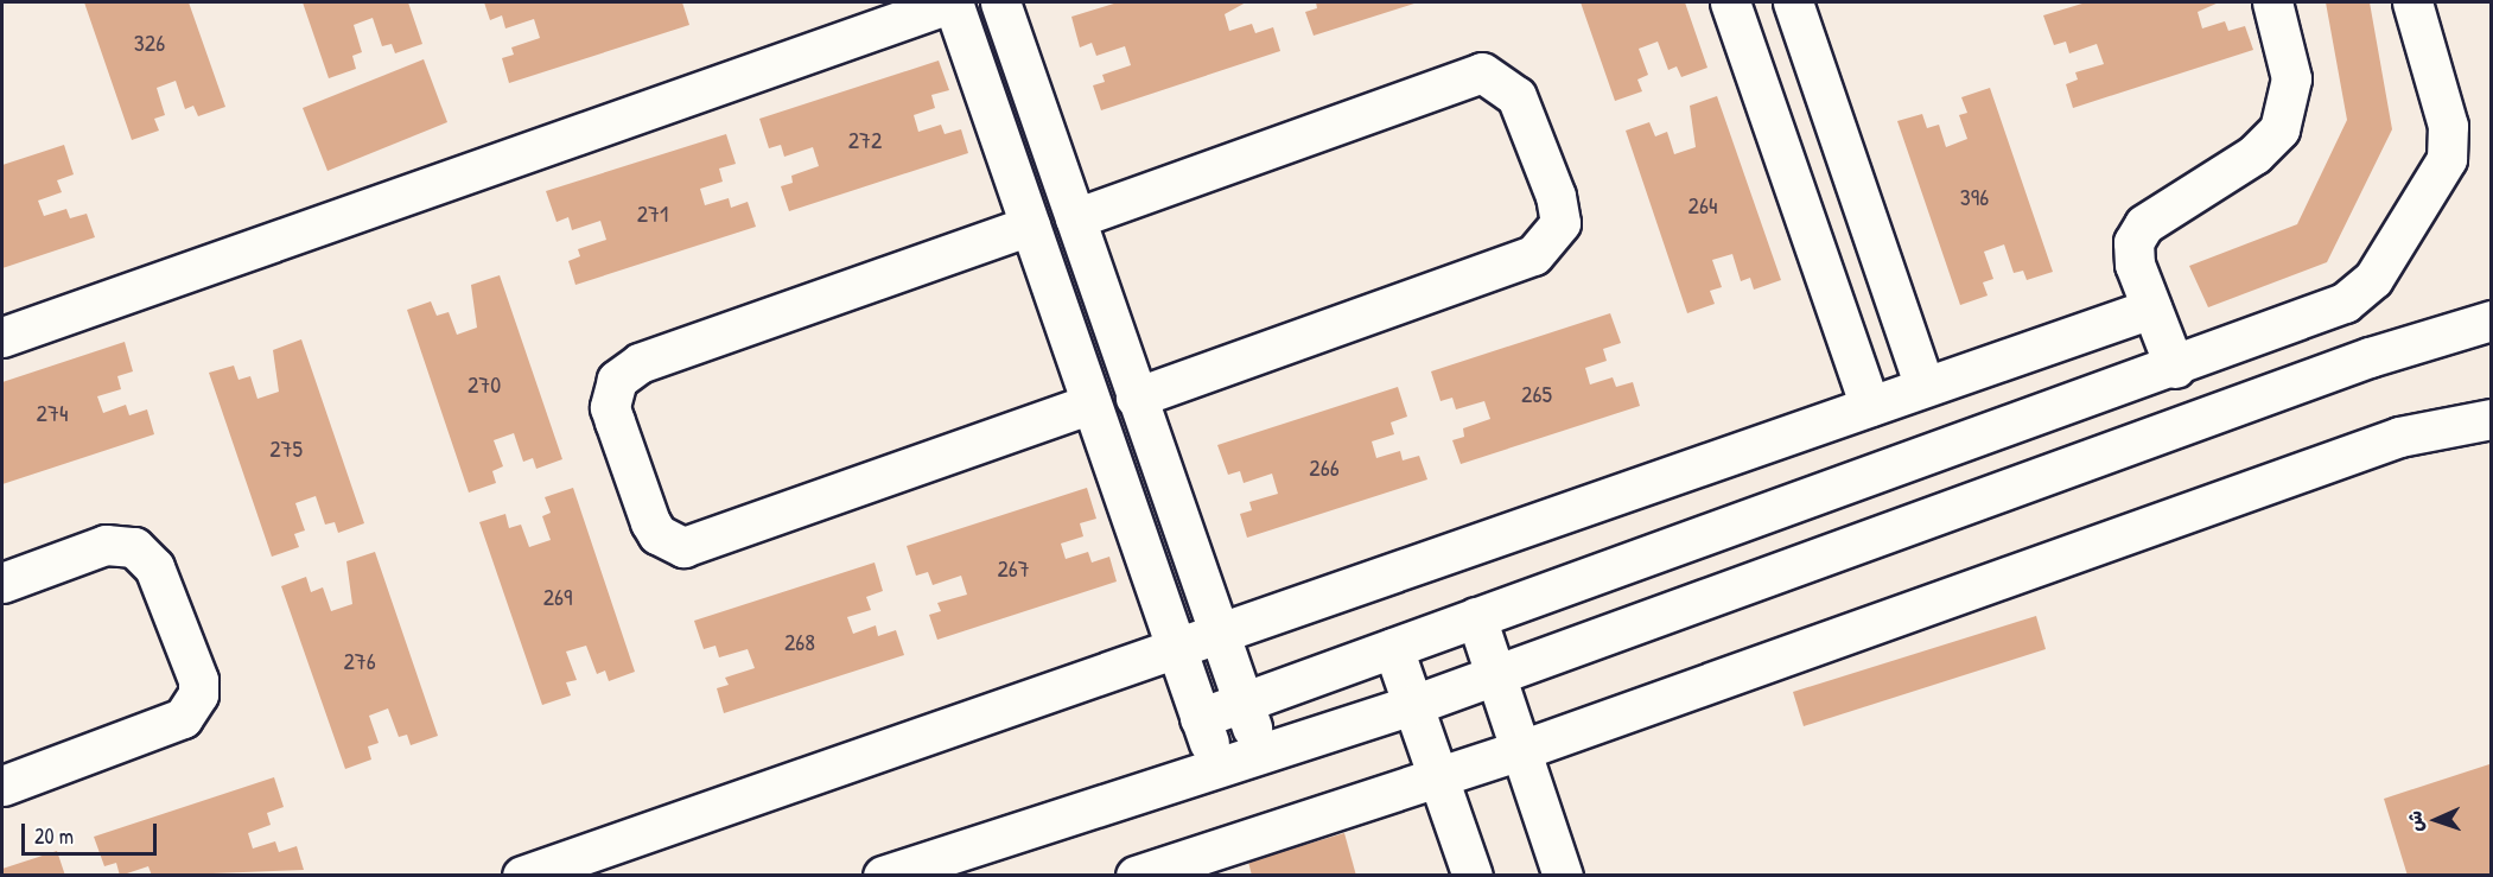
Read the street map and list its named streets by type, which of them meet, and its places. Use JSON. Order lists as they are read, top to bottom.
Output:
{
  "house_numbers": [
    "326",
    "272",
    "396",
    "264",
    "271",
    "270",
    "265",
    "274",
    "275",
    "266",
    "267",
    "269",
    "268",
    "276"
  ],
  "scale_bar": "20 m",
  "north": "left"
}
